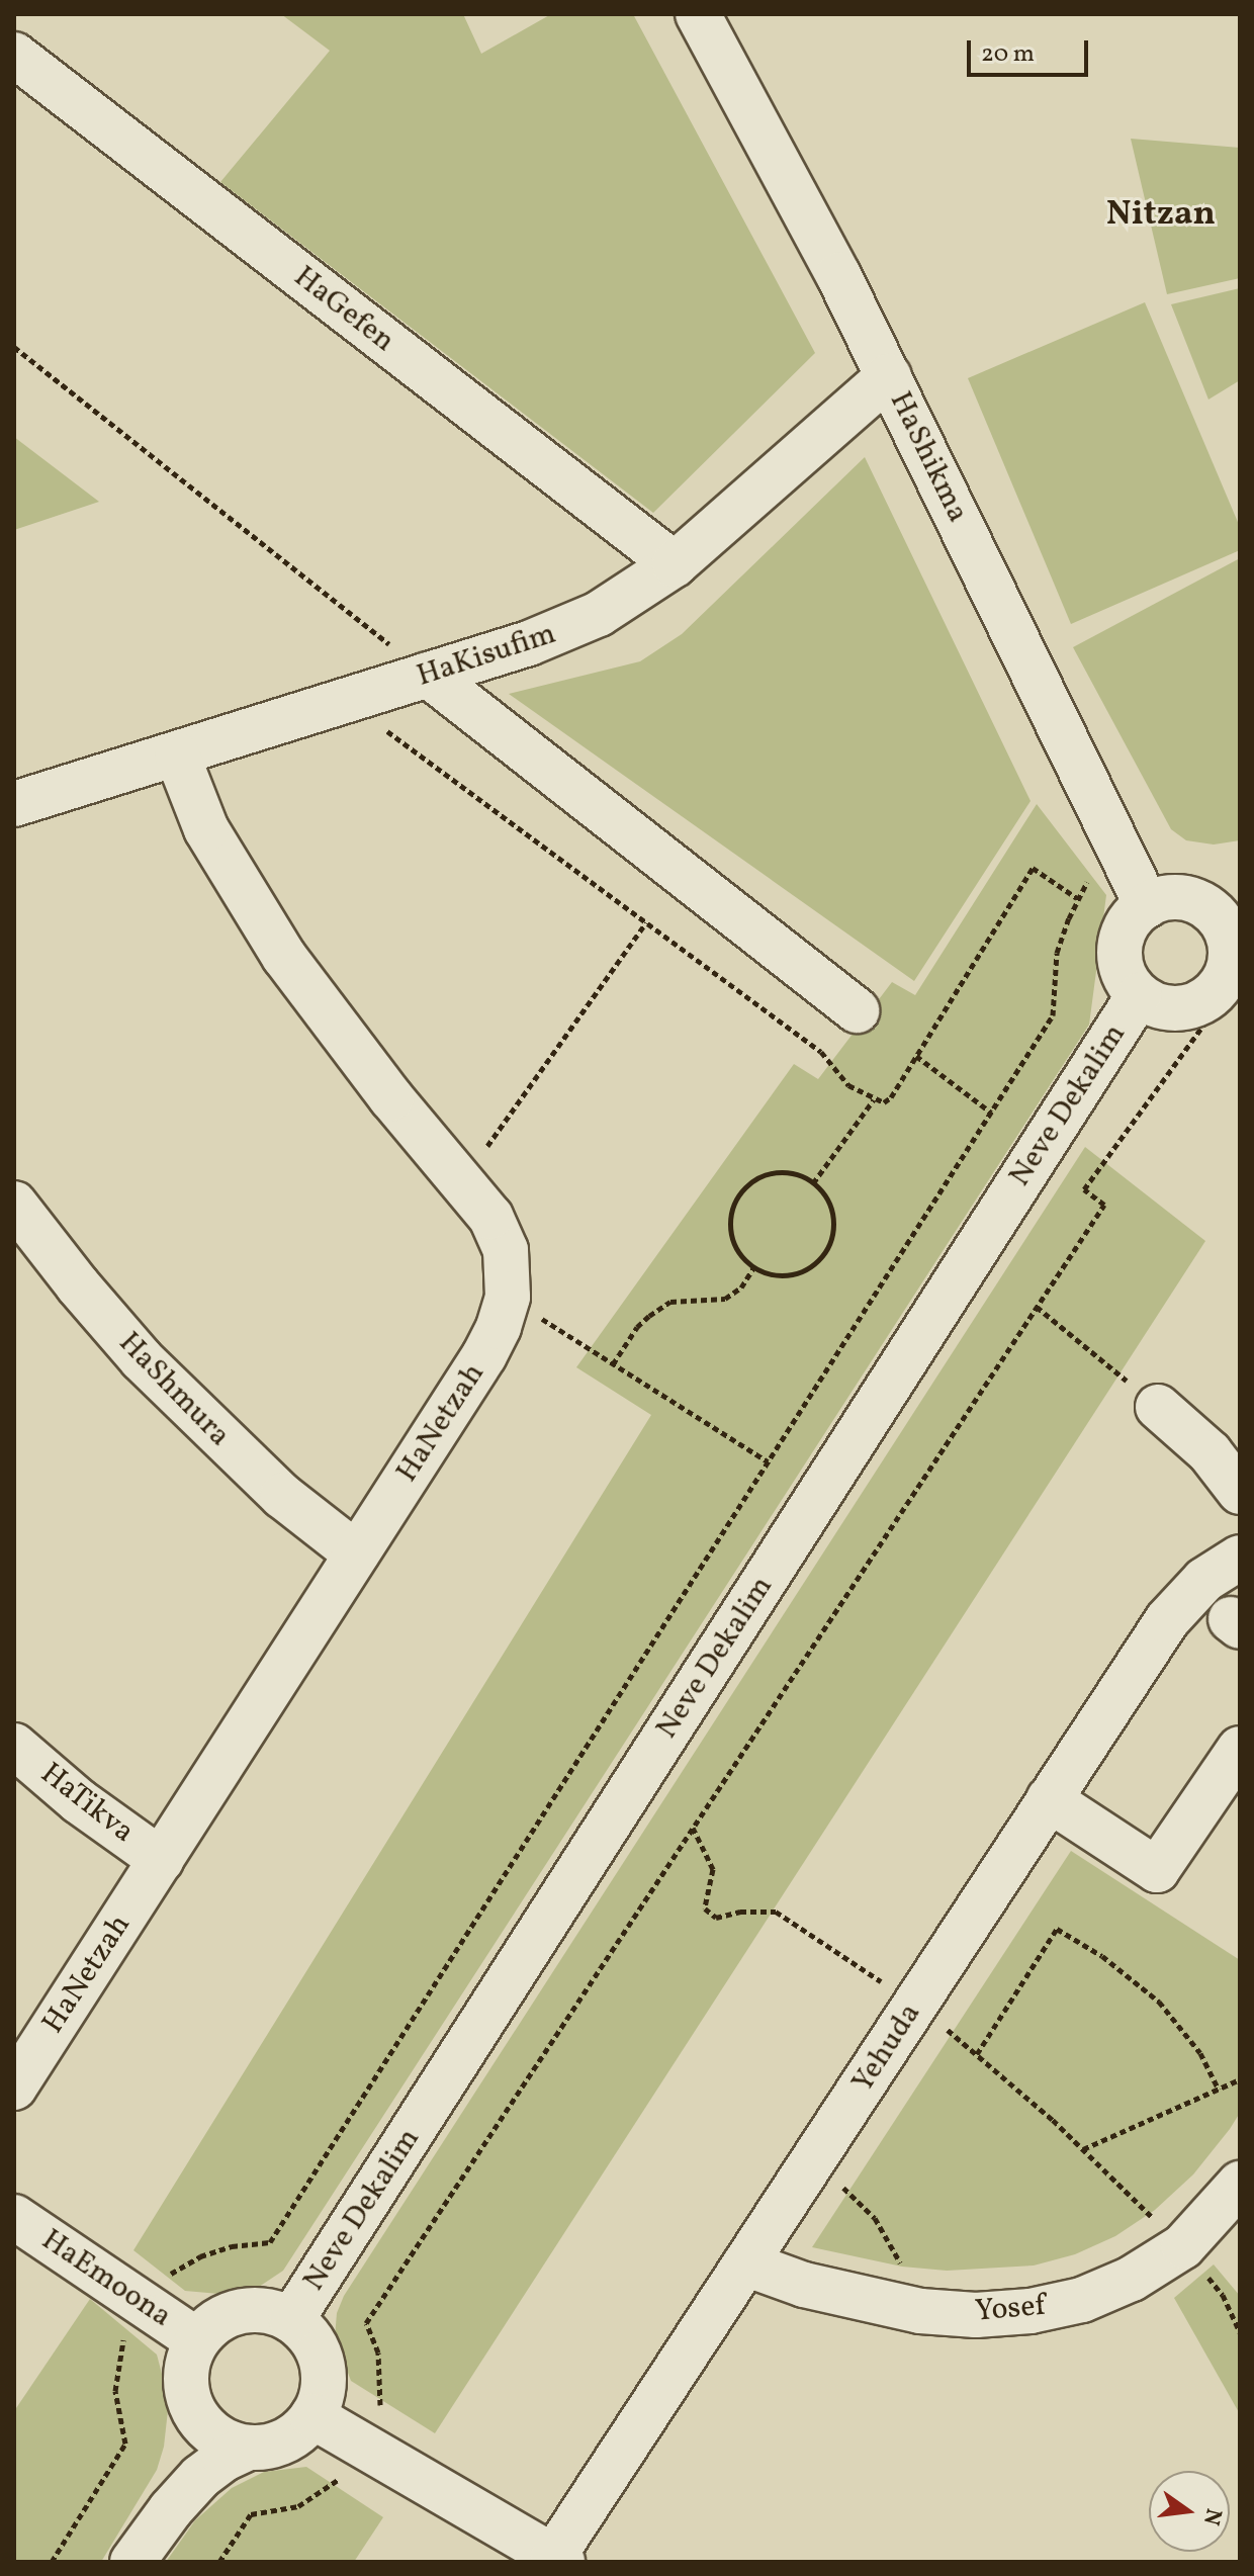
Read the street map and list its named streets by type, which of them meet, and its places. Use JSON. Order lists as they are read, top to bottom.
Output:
{
  "streets": {
    "street": [
      "HaGefen",
      "HaShikma",
      "HaKisufim",
      "Neve Dekalim",
      "HaShmura",
      "HaNetzah",
      "HaTikva",
      "Yehuda",
      "HaEmoona",
      "Yosef"
    ]
  },
  "crossings": [
    ["HaGefen", "HaKisufim"],
    ["HaShikma", "HaKisufim"],
    ["HaShikma", "Neve Dekalim"],
    ["HaKisufim", "HaNetzah"],
    ["Neve Dekalim", "HaEmoona"],
    ["HaShmura", "HaNetzah"],
    ["HaNetzah", "HaTikva"],
    ["Yehuda", "Yosef"]
  ],
  "districts": ["Nitzan"],
  "scale_bar": "20 m",
  "north": "right"
}
